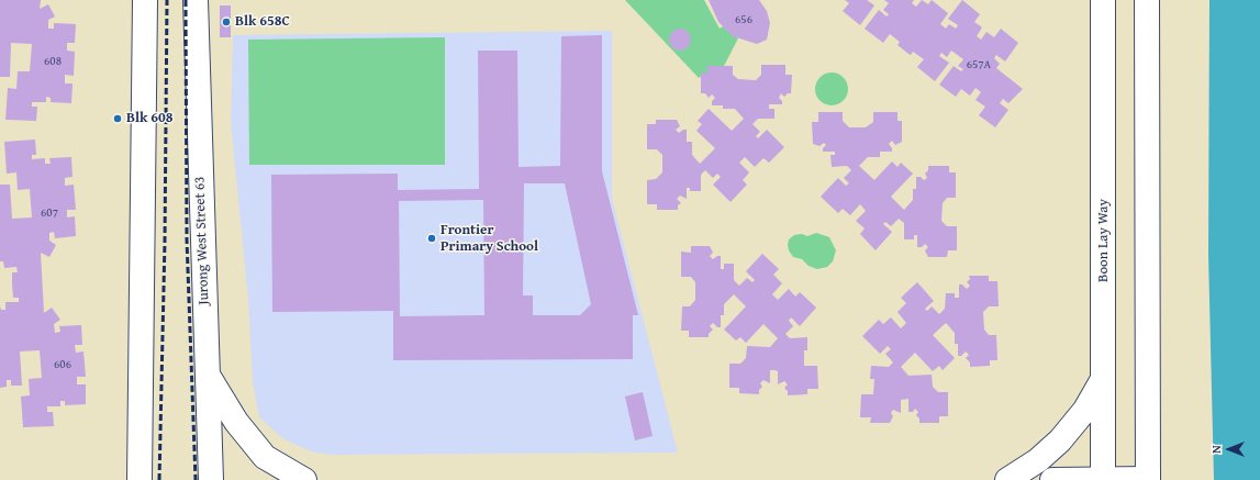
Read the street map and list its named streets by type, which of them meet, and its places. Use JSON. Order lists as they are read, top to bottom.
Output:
{
  "streets": {
    "street": ["Jurong West Street 63", "Boon Lay Way"]
  },
  "places": ["Blk 658C", "Blk 608", "Frontier Primary School"],
  "house_numbers": [
    "656",
    "608",
    "657A",
    "607",
    "606"
  ],
  "north": "left"
}
